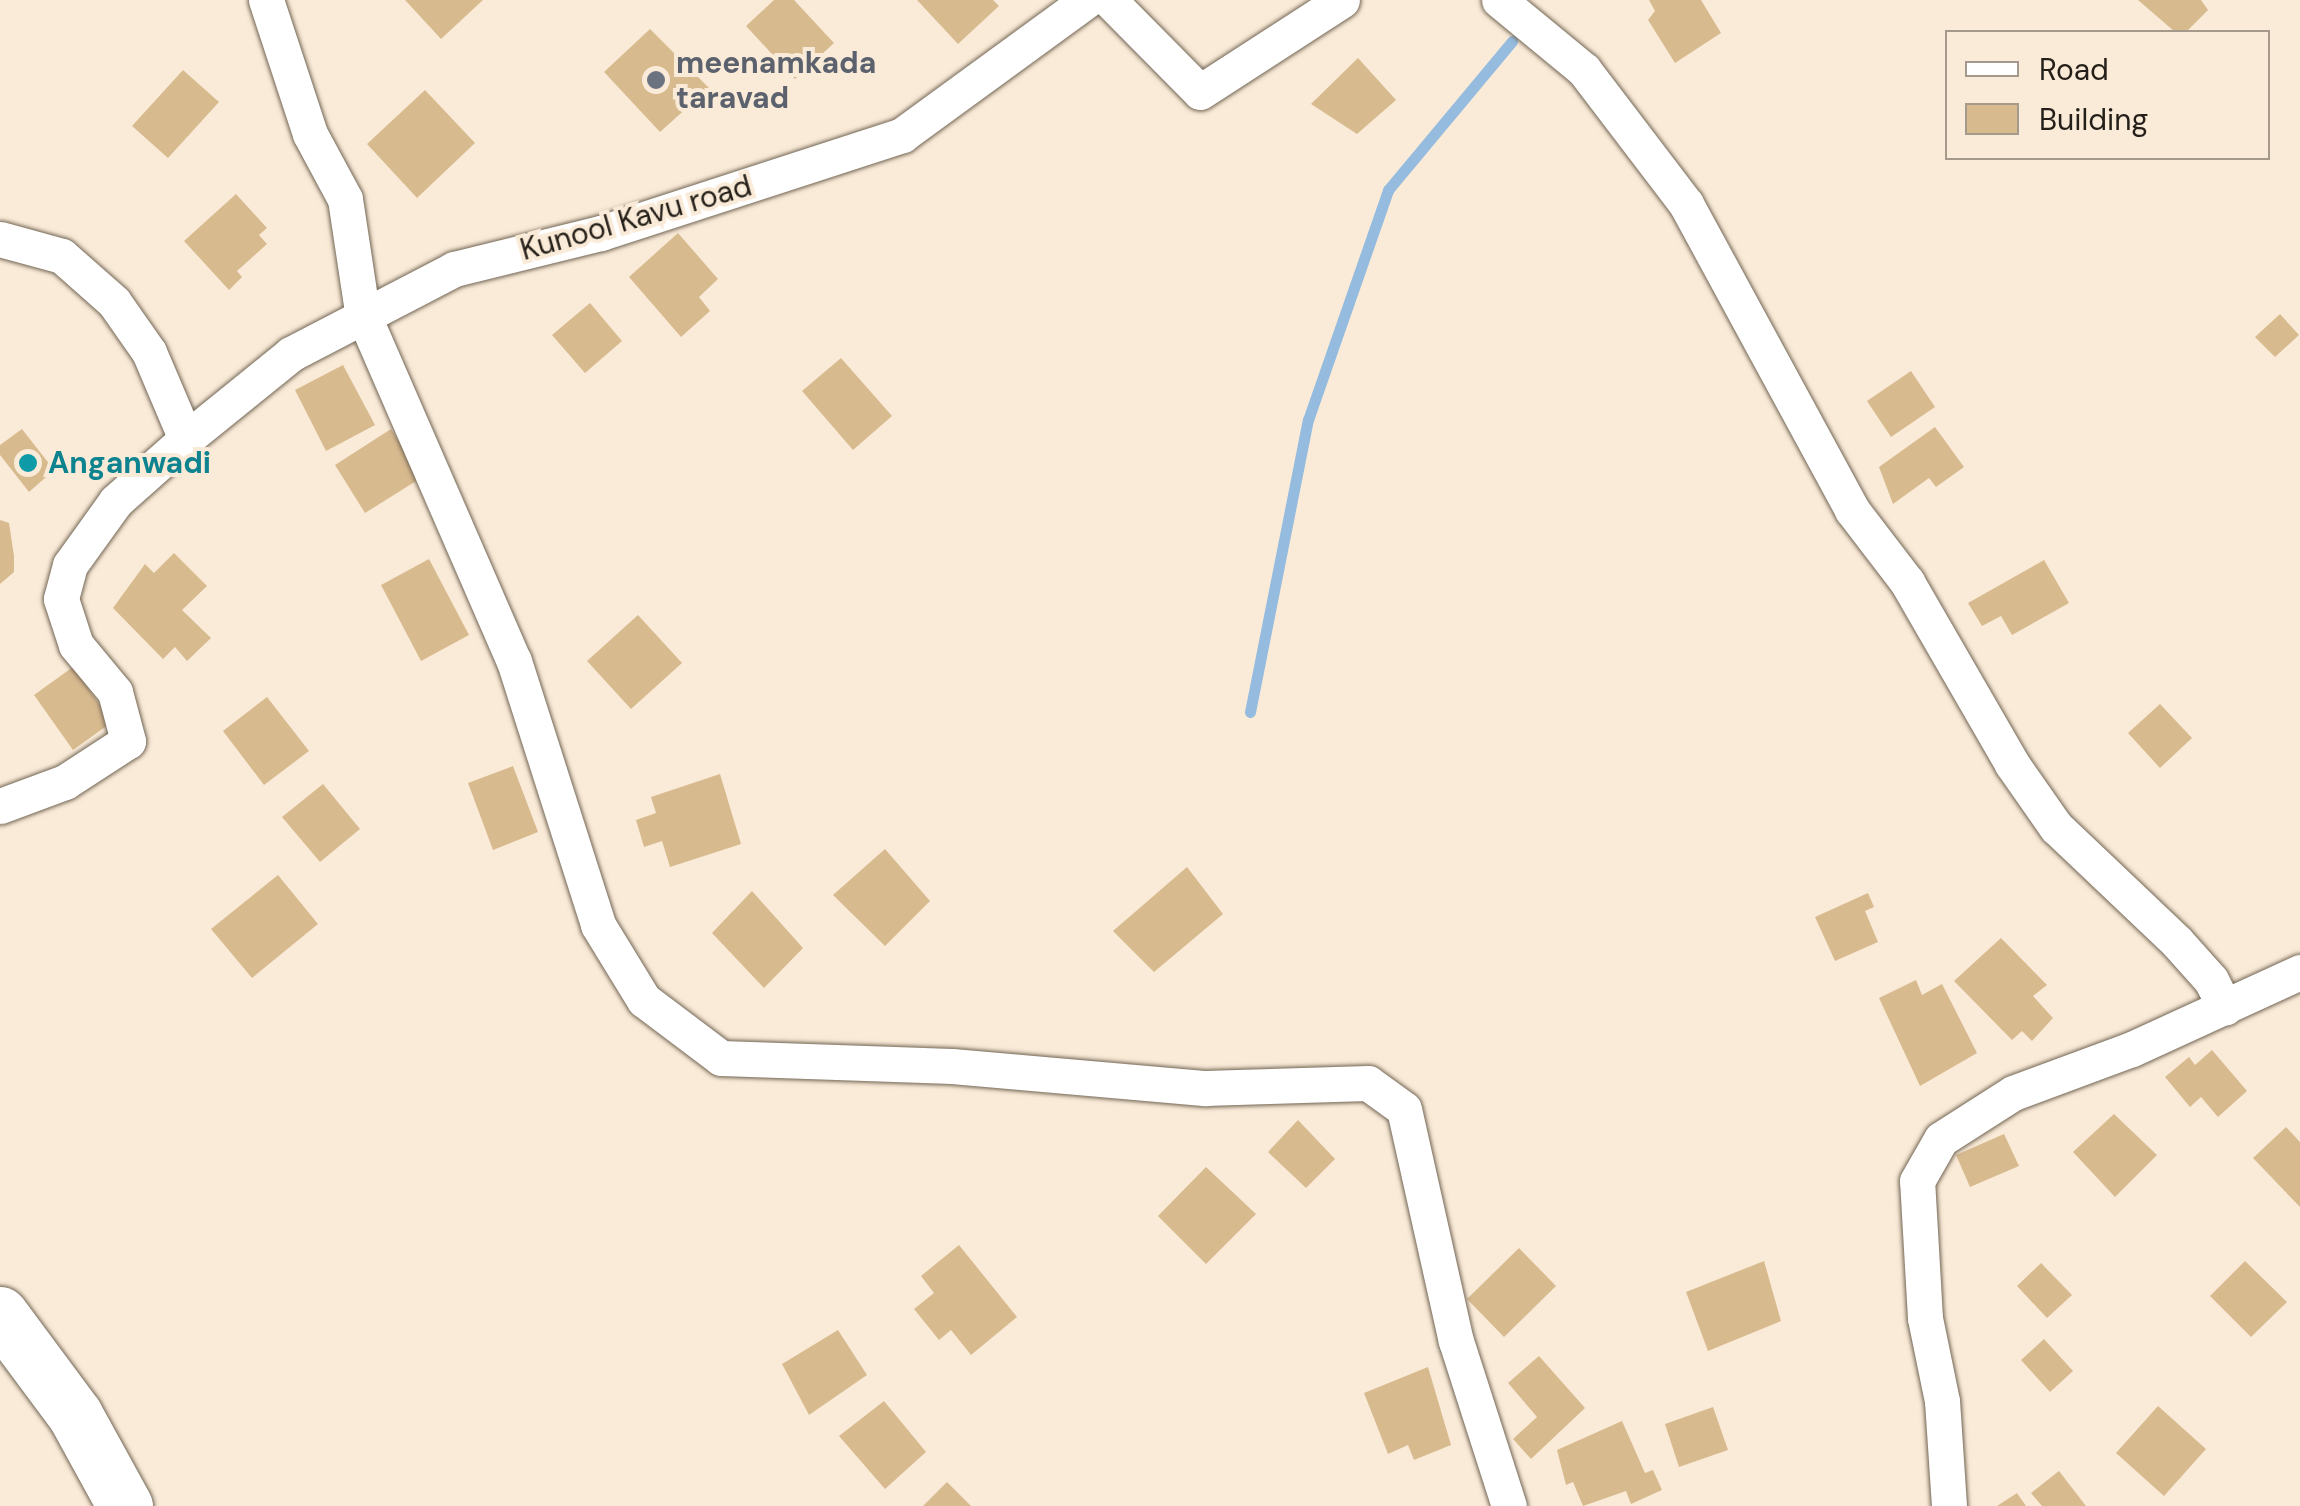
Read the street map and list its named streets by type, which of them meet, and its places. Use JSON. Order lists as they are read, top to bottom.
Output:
{
  "streets": {
    "street": ["Kunool Kavu road"]
  },
  "places": ["meenamkada taravad", "Anganwadi"],
  "legend": ["Road", "Building"]
}
